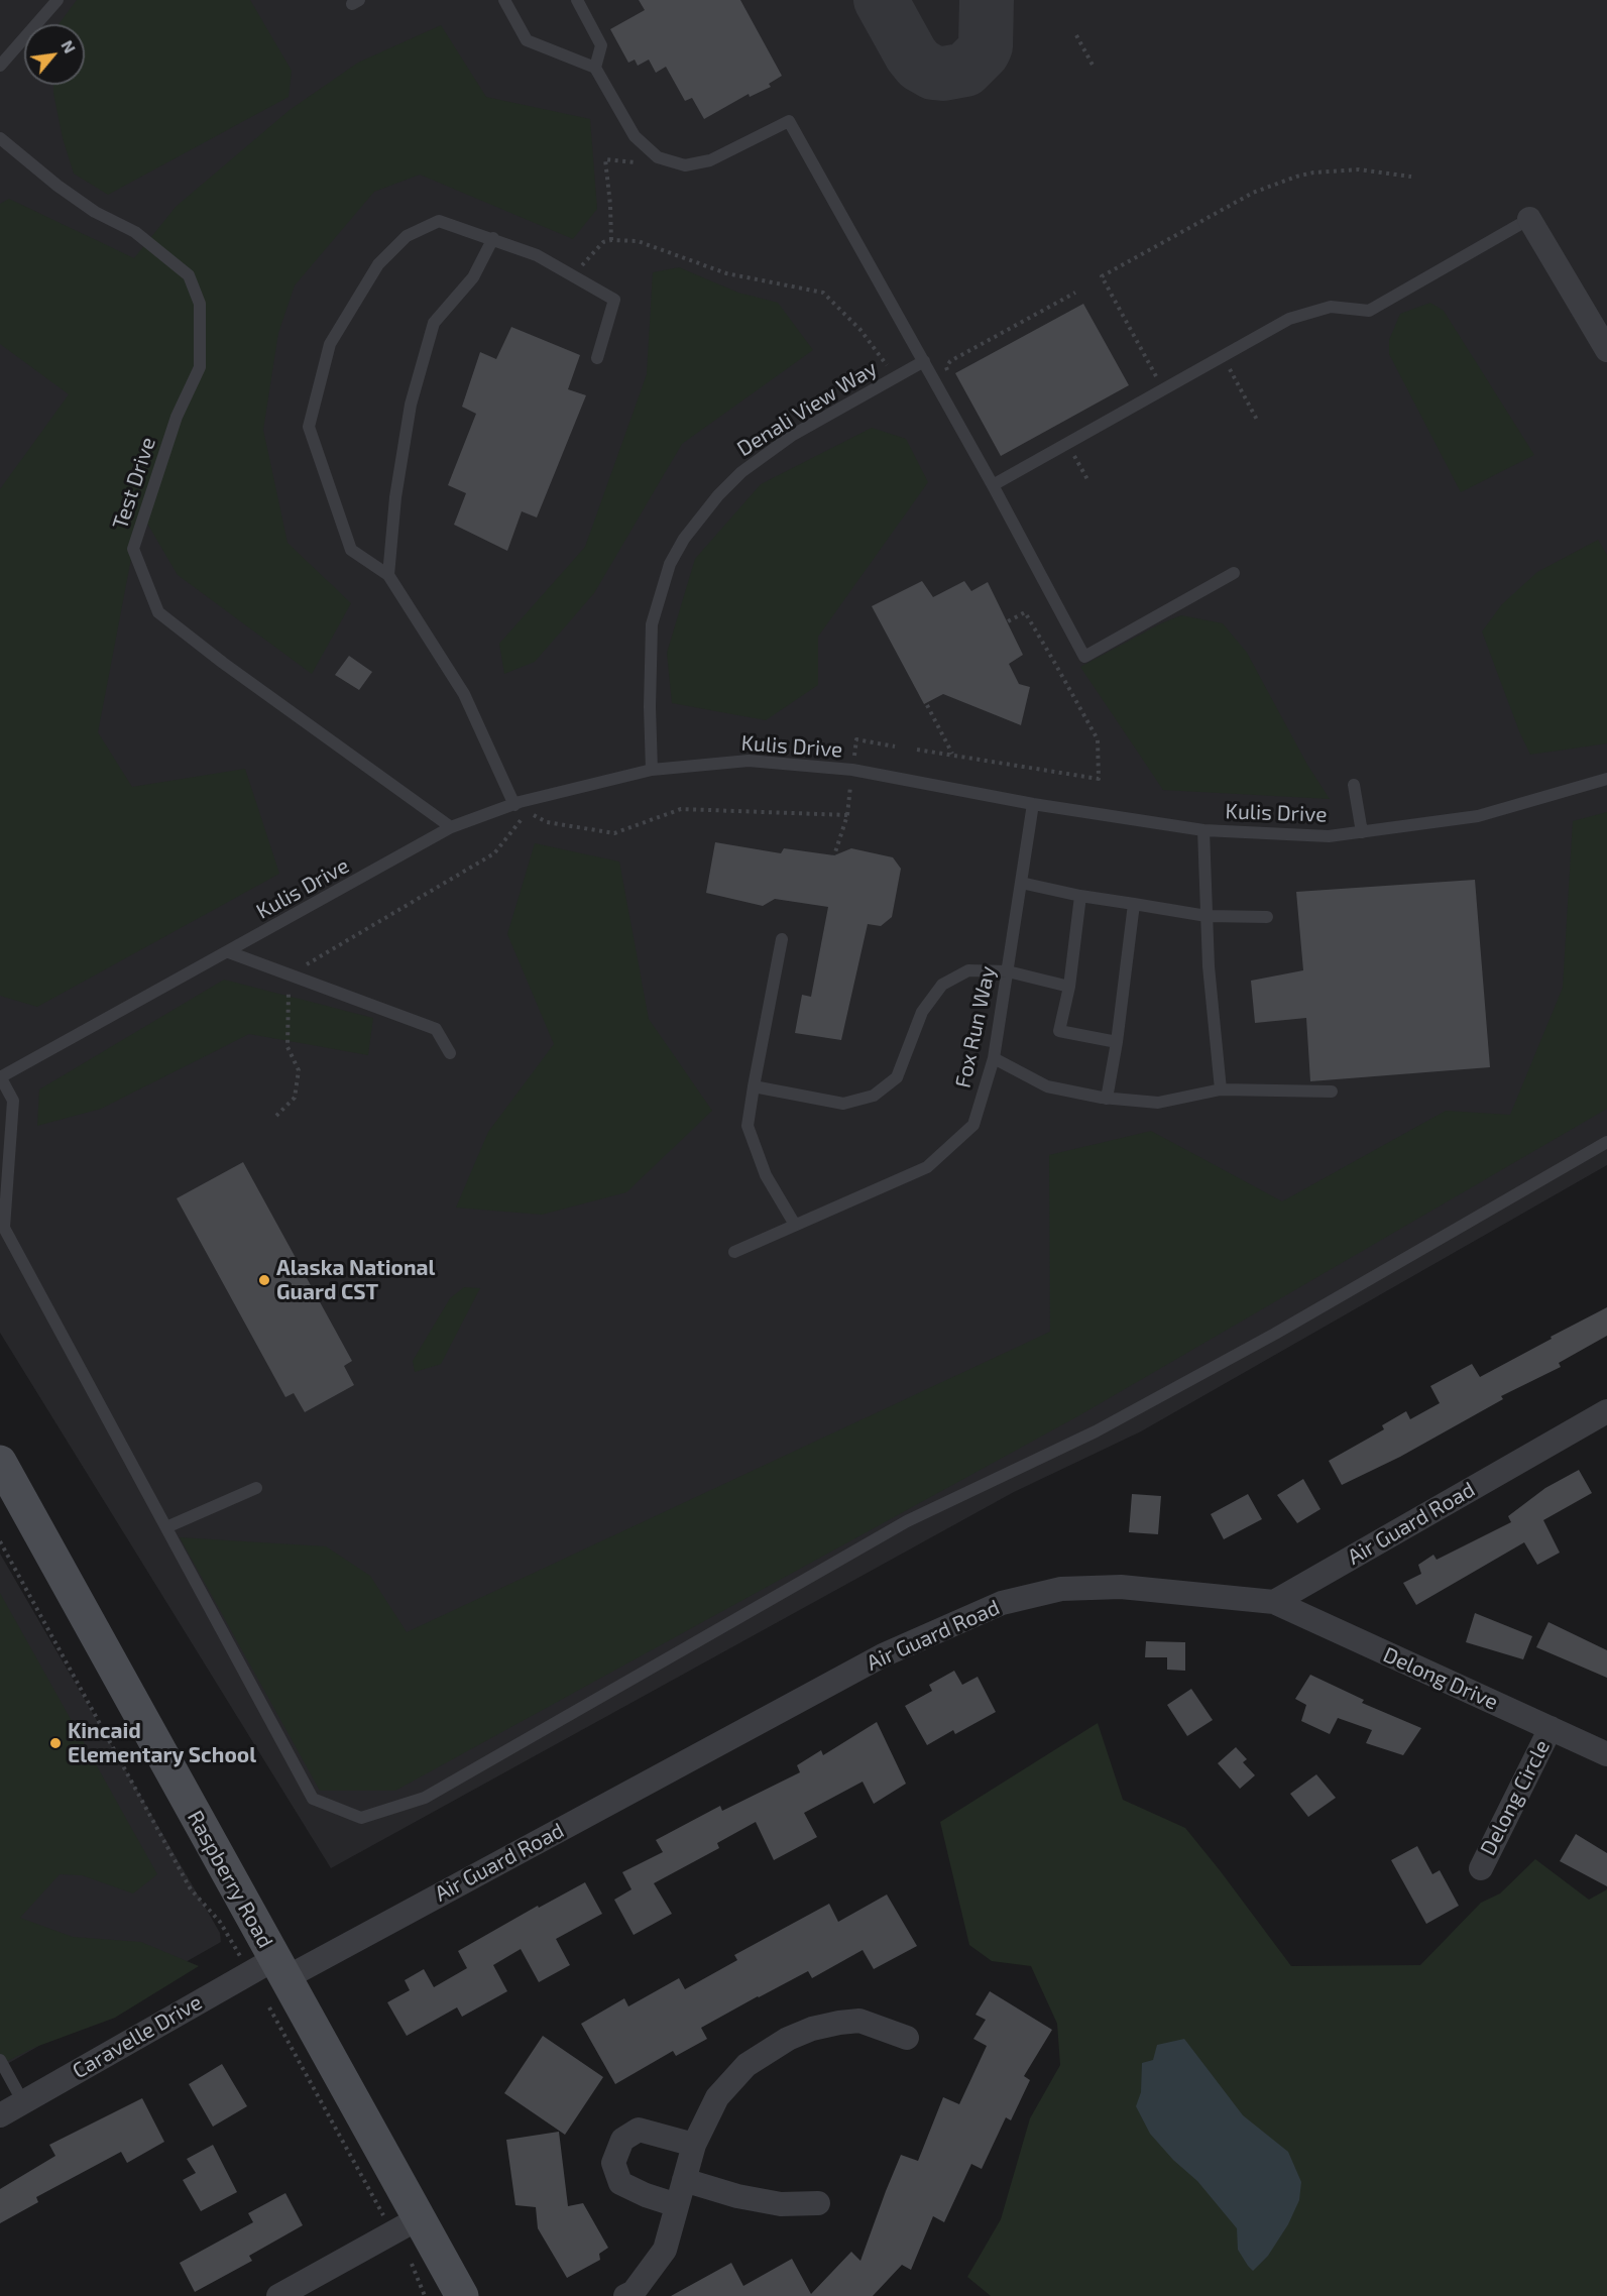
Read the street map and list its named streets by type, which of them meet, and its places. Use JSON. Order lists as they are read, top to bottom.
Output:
{
  "streets": {
    "main road": ["Raspberry Road"],
    "street": [
      "Air Guard Road",
      "Delong Drive",
      "Delong Circle",
      "Caravelle Drive"
    ],
    "lane": [
      "Denali View Way",
      "Test Drive",
      "Kulis Drive",
      "Fox Run Way"
    ]
  },
  "crossings": [
    ["Denali View Way", "Kulis Drive"],
    ["Test Drive", "Kulis Drive"],
    ["Kulis Drive", "Fox Run Way"],
    ["Air Guard Road", "Delong Drive"],
    ["Air Guard Road", "Raspberry Road"],
    ["Air Guard Road", "Caravelle Drive"],
    ["Delong Drive", "Delong Circle"],
    ["Raspberry Road", "Caravelle Drive"]
  ],
  "places": ["Alaska National Guard CST", "Kincaid Elementary School"],
  "north": "top right"
}
